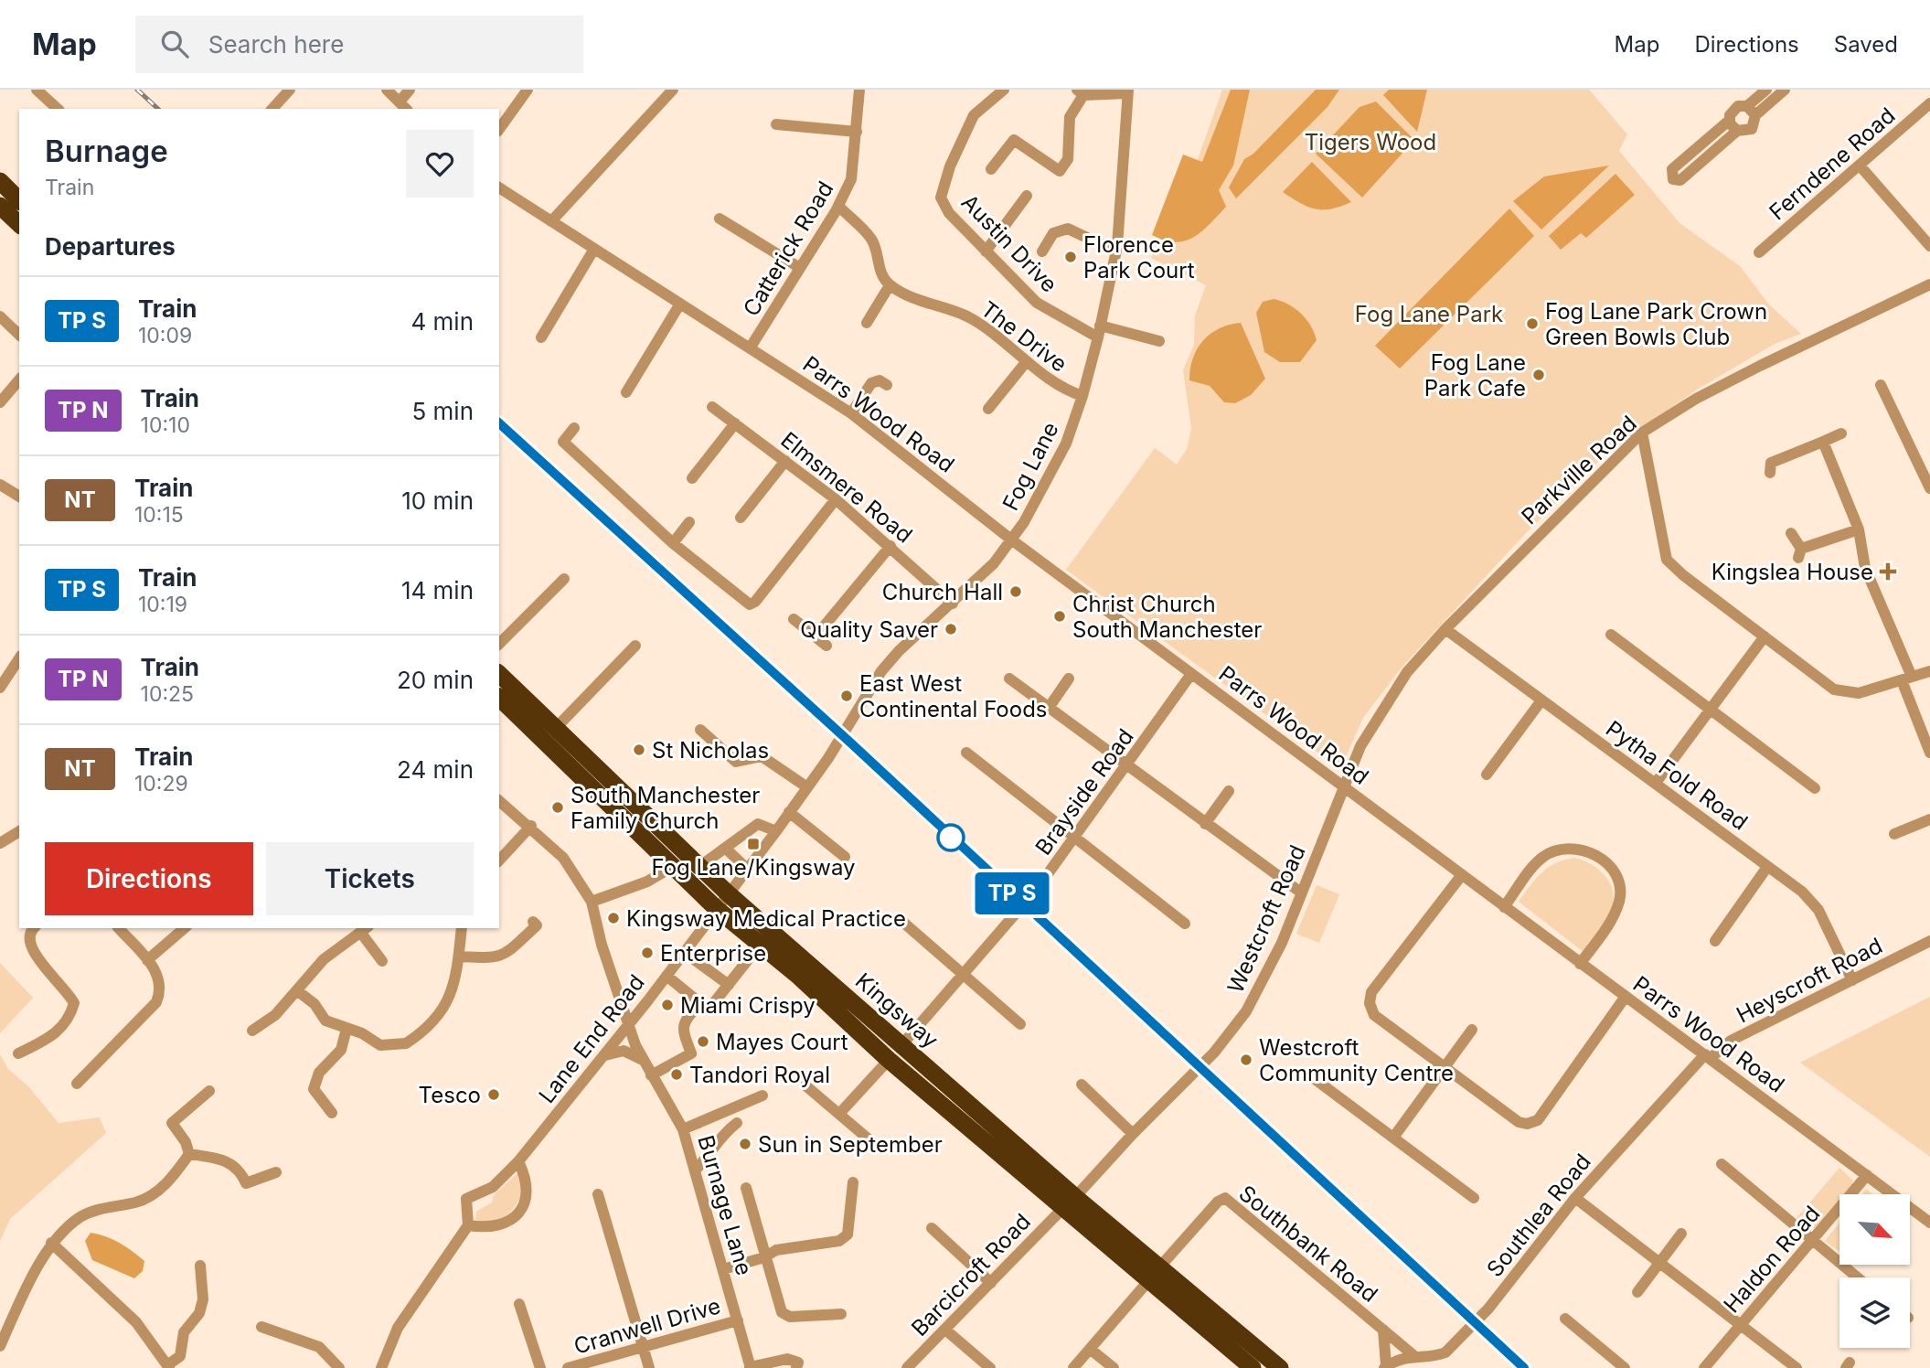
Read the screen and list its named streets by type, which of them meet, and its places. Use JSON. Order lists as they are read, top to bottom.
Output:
{
  "streets": {
    "highway": ["Kingsway"],
    "street": [
      "Ferndene Road",
      "Austin Drive",
      "Catterick Road",
      "The Drive",
      "Parrs Wood Road",
      "Fog Lane",
      "Parkville Road",
      "Elmsmere Road",
      "Pytha Fold Road",
      "Brayside Road",
      "Westcroft Road",
      "Heyscroft Road",
      "Lane End Road",
      "Burnage Lane",
      "Southlea Road",
      "Southbank Road",
      "Haldon Road",
      "Barcicroft Road",
      "Cranwell Drive"
    ]
  },
  "crossings": [
    ["Austin Drive", "Fog Lane"],
    ["Catterick Road", "Parrs Wood Road"],
    ["The Drive", "Fog Lane"],
    ["Parrs Wood Road", "Fog Lane"],
    ["Parrs Wood Road", "Parkville Road"],
    ["Parrs Wood Road", "Brayside Road"],
    ["Parrs Wood Road", "Westcroft Road"],
    ["Parrs Wood Road", "Heyscroft Road"],
    ["Parrs Wood Road", "Southlea Road"],
    ["Parrs Wood Road", "Haldon Road"],
    ["Fog Lane", "Elmsmere Road"],
    ["Fog Lane", "Kingsway"],
    ["Fog Lane", "Lane End Road"],
    ["Parkville Road", "Pytha Fold Road"],
    ["Parkville Road", "Westcroft Road"],
    ["Pytha Fold Road", "Heyscroft Road"],
    ["Brayside Road", "Kingsway"],
    ["Westcroft Road", "Kingsway"],
    ["Westcroft Road", "Barcicroft Road"],
    ["Heyscroft Road", "Southlea Road"],
    ["Kingsway", "Lane End Road"],
    ["Kingsway", "Southbank Road"],
    ["Kingsway", "Barcicroft Road"],
    ["Lane End Road", "Burnage Lane"],
    ["Burnage Lane", "Cranwell Drive"],
    ["Southlea Road", "Southbank Road"]
  ],
  "parks": ["Tigers Wood", "Fog Lane Park"],
  "places": {
    "other": [
      "Florence Park Court",
      "Fog Lane Park Crown Green Bowls Club",
      "Fog Lane Park Cafe",
      "Church Hall",
      "Christ Church South Manchester",
      "Quality Saver",
      "East West Continental Foods",
      "St Nicholas",
      "South Manchester Family Church",
      "Kingsway Medical Practice",
      "Enterprise",
      "Miami Crispy",
      "Mayes Court",
      "Westcroft Community Centre",
      "Tandori Royal",
      "Tesco",
      "Sun in September"
    ],
    "health": ["Kingslea House"],
    "transit": ["Fog Lane/Kingsway"]
  },
  "north": "bottom right",
  "page": {
    "header": "Map",
    "search": "Search here",
    "nav": ["Map", "Directions", "Saved"],
    "on_map": "TP S",
    "heading": [
      ["Burnage", "Train"],
      "Departures"
    ],
    "list": [
      {
        "mark": "TP S",
        "name": "Train",
        "note": "10:09",
        "value": "4 min"
      },
      {
        "mark": "TP N",
        "name": "Train",
        "note": "10:10",
        "value": "5 min"
      },
      {
        "mark": "NT",
        "name": "Train",
        "note": "10:15",
        "value": "10 min"
      },
      {
        "mark": "TP S",
        "name": "Train",
        "note": "10:19",
        "value": "14 min"
      },
      {
        "mark": "TP N",
        "name": "Train",
        "note": "10:25",
        "value": "20 min"
      },
      {
        "mark": "NT",
        "name": "Train",
        "note": "10:29",
        "value": "24 min"
      }
    ],
    "buttons": ["Directions", "Tickets"]
  }
}
